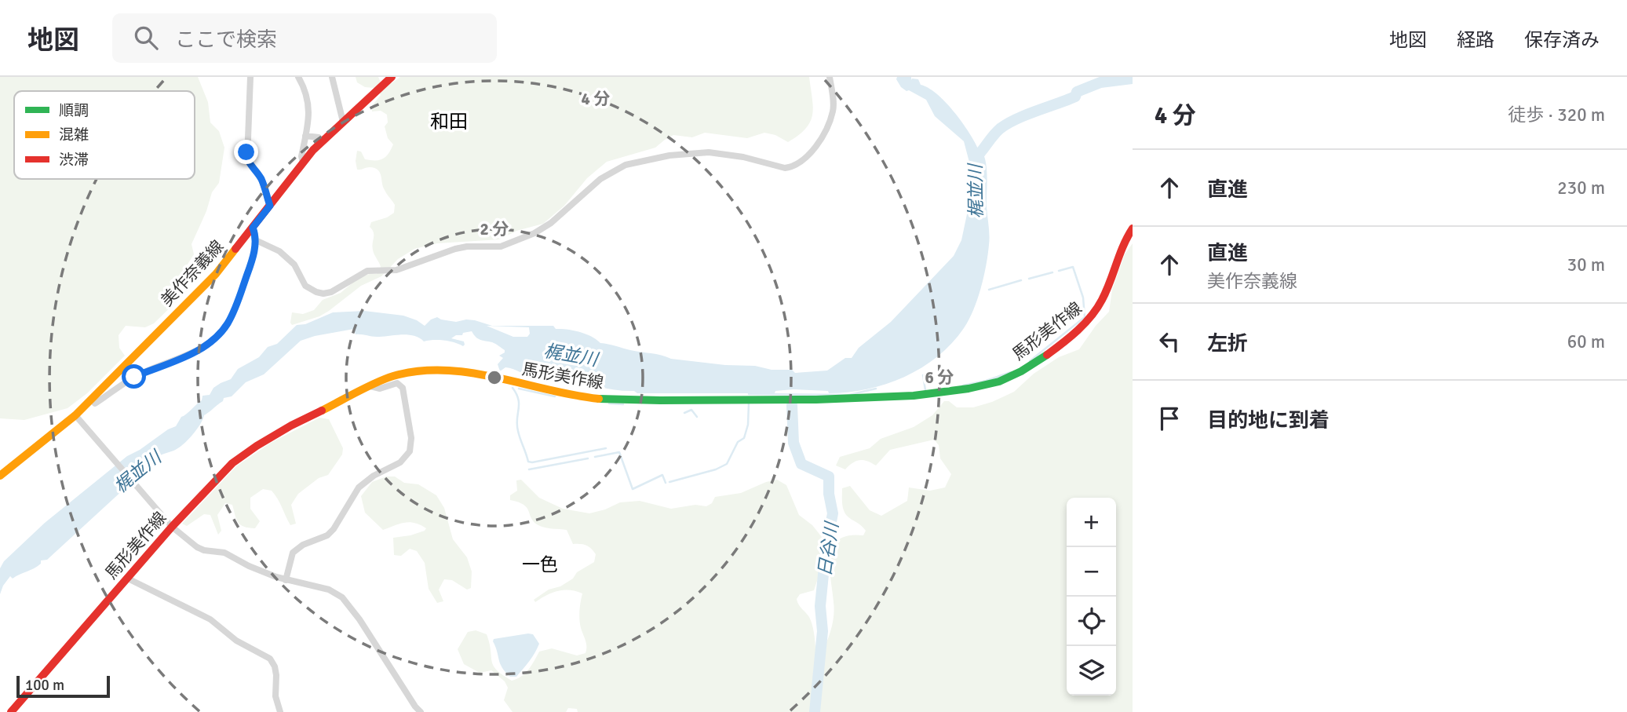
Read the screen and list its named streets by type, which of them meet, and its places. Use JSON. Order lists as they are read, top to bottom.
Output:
{
  "streets": {
    "main road": ["美作奈義線", "馬形美作線"]
  },
  "districts": ["和田", "一色"],
  "water": ["梶並川", "日谷川"],
  "legend": ["順調", "混雑", "渋滞"],
  "scale_bar": "100 m",
  "page": {
    "header": "地図",
    "search": "ここで検索",
    "nav": ["地図", "経路", "保存済み"],
    "heading": ["4 分", "徒歩 · 320 m"],
    "list": [
      ["直進", "230 m"],
      ["直進", "美作奈義線", "30 m"],
      ["左折", "60 m"],
      "目的地に到着"
    ],
    "map_buttons": ["+", "−"],
    "scale": "100 m"
  },
  "rings": ["4 分", "2 分", "6 分"]
}
